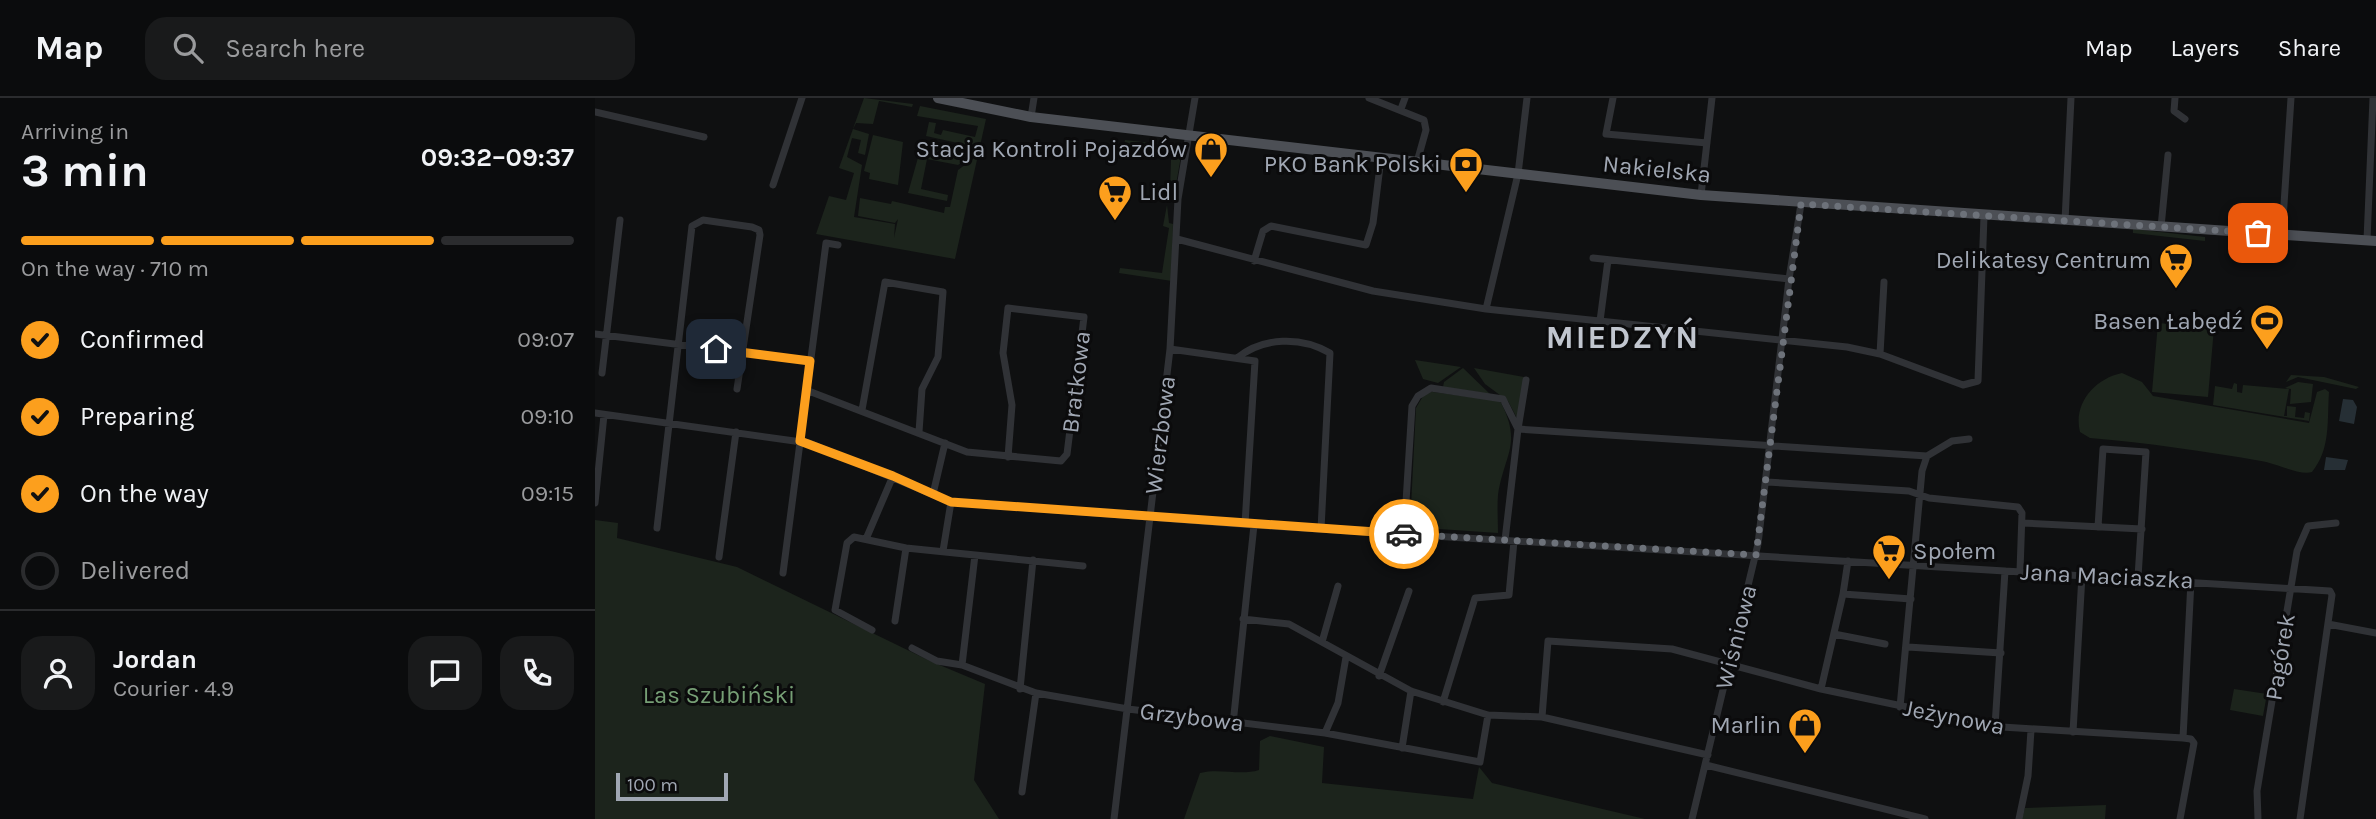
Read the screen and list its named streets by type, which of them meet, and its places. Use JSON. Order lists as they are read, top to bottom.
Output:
{
  "streets": {
    "main road": ["Nakielska"],
    "street": [
      "Bratkowa",
      "Wierzbowa",
      "Jana Maciaszka",
      "Wiśniowa",
      "Pagórek",
      "Grzybowa",
      "Jeżynowa"
    ]
  },
  "crossings": [
    ["Nakielska", "Wierzbowa"],
    ["Nakielska", "Wiśniowa"],
    ["Wierzbowa", "Jana Maciaszka"],
    ["Wierzbowa", "Grzybowa"],
    ["Jana Maciaszka", "Wiśniowa"],
    ["Jana Maciaszka", "Pagórek"],
    ["Wiśniowa", "Jeżynowa"]
  ],
  "districts": ["MIEDZYŃ"],
  "parks": ["Las Szubiński"],
  "places": {
    "shop": ["Stacja Kontroli Pojazdów", "Marlin"],
    "bank": ["PKO Bank Polski"],
    "supermarket": ["Lidl", "Delikatesy Centrum", "Społem"],
    "sports": ["Basen Łabędź"]
  },
  "scale_bar": "100 m",
  "page": {
    "header": "Map",
    "search": "Search here",
    "nav": ["Map", "Layers", "Share"],
    "heading": ["3 min", "Arriving in", "09:32–09:37"],
    "panel": ["Jordan", "Courier · 4.9"],
    "bar": "On the way · 710 m",
    "list": [
      ["Confirmed", "09:07"],
      ["Preparing", "09:10"],
      ["On the way", "09:15"],
      "Delivered"
    ],
    "scale": "100 m"
  }
}
